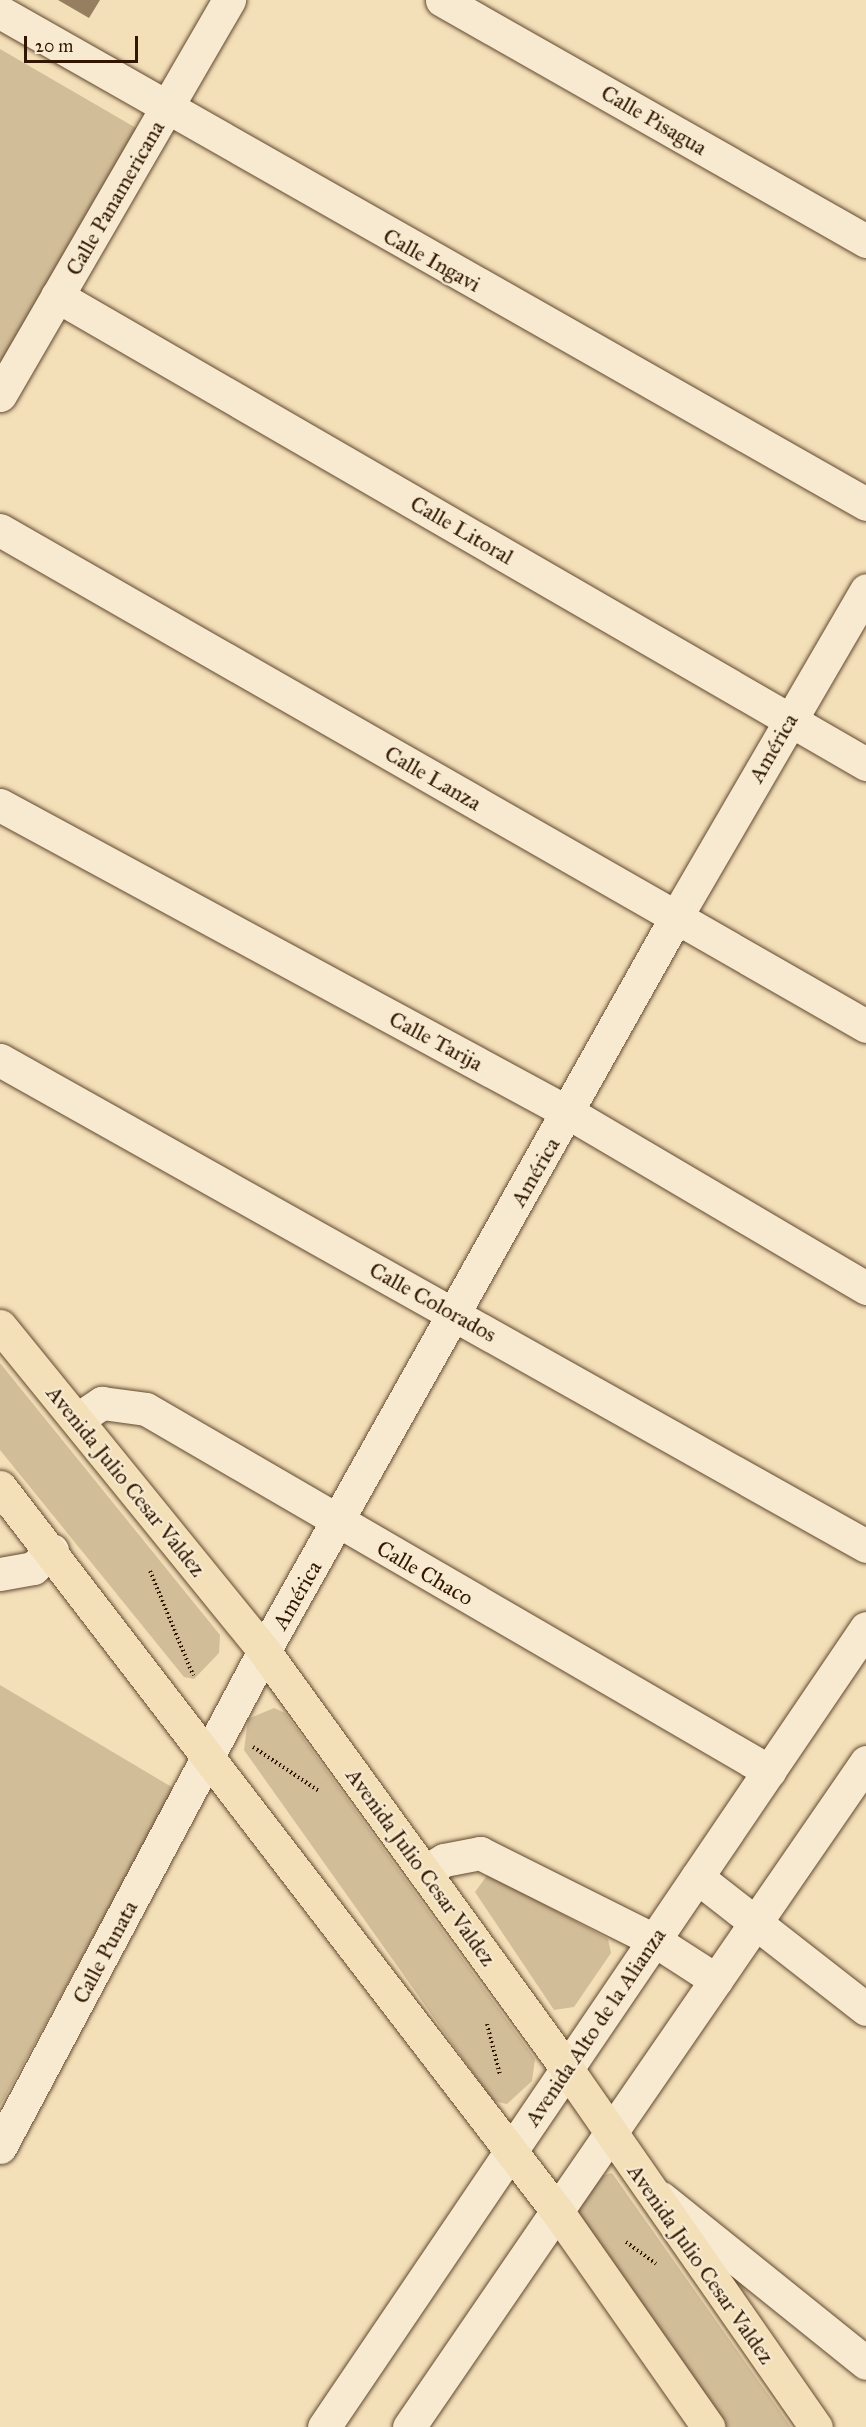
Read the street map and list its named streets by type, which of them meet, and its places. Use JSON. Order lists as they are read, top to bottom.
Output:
{
  "streets": {
    "main road": ["Avenida Julio Cesar Valdez"],
    "street": [
      "Calle Pisagua",
      "Calle Panamericana",
      "Calle Ingavi",
      "Calle Litoral",
      "América",
      "Calle Lanza",
      "Calle Tarija",
      "Calle Colorados",
      "Calle Chaco",
      "Calle Punata",
      "Avenida Alto de la Alianza"
    ]
  },
  "crossings": [
    ["Calle Panamericana", "Calle Ingavi"],
    ["Calle Panamericana", "Calle Litoral"],
    ["Calle Litoral", "América"],
    ["América", "Calle Lanza"],
    ["América", "Calle Tarija"],
    ["América", "Calle Colorados"],
    ["América", "Avenida Julio Cesar Valdez"],
    ["América", "Calle Chaco"],
    ["América", "Calle Punata"],
    ["Avenida Julio Cesar Valdez", "Calle Chaco"],
    ["Avenida Julio Cesar Valdez", "Avenida Alto de la Alianza"],
    ["Calle Chaco", "Avenida Alto de la Alianza"]
  ],
  "scale_bar": "20 m"
}
